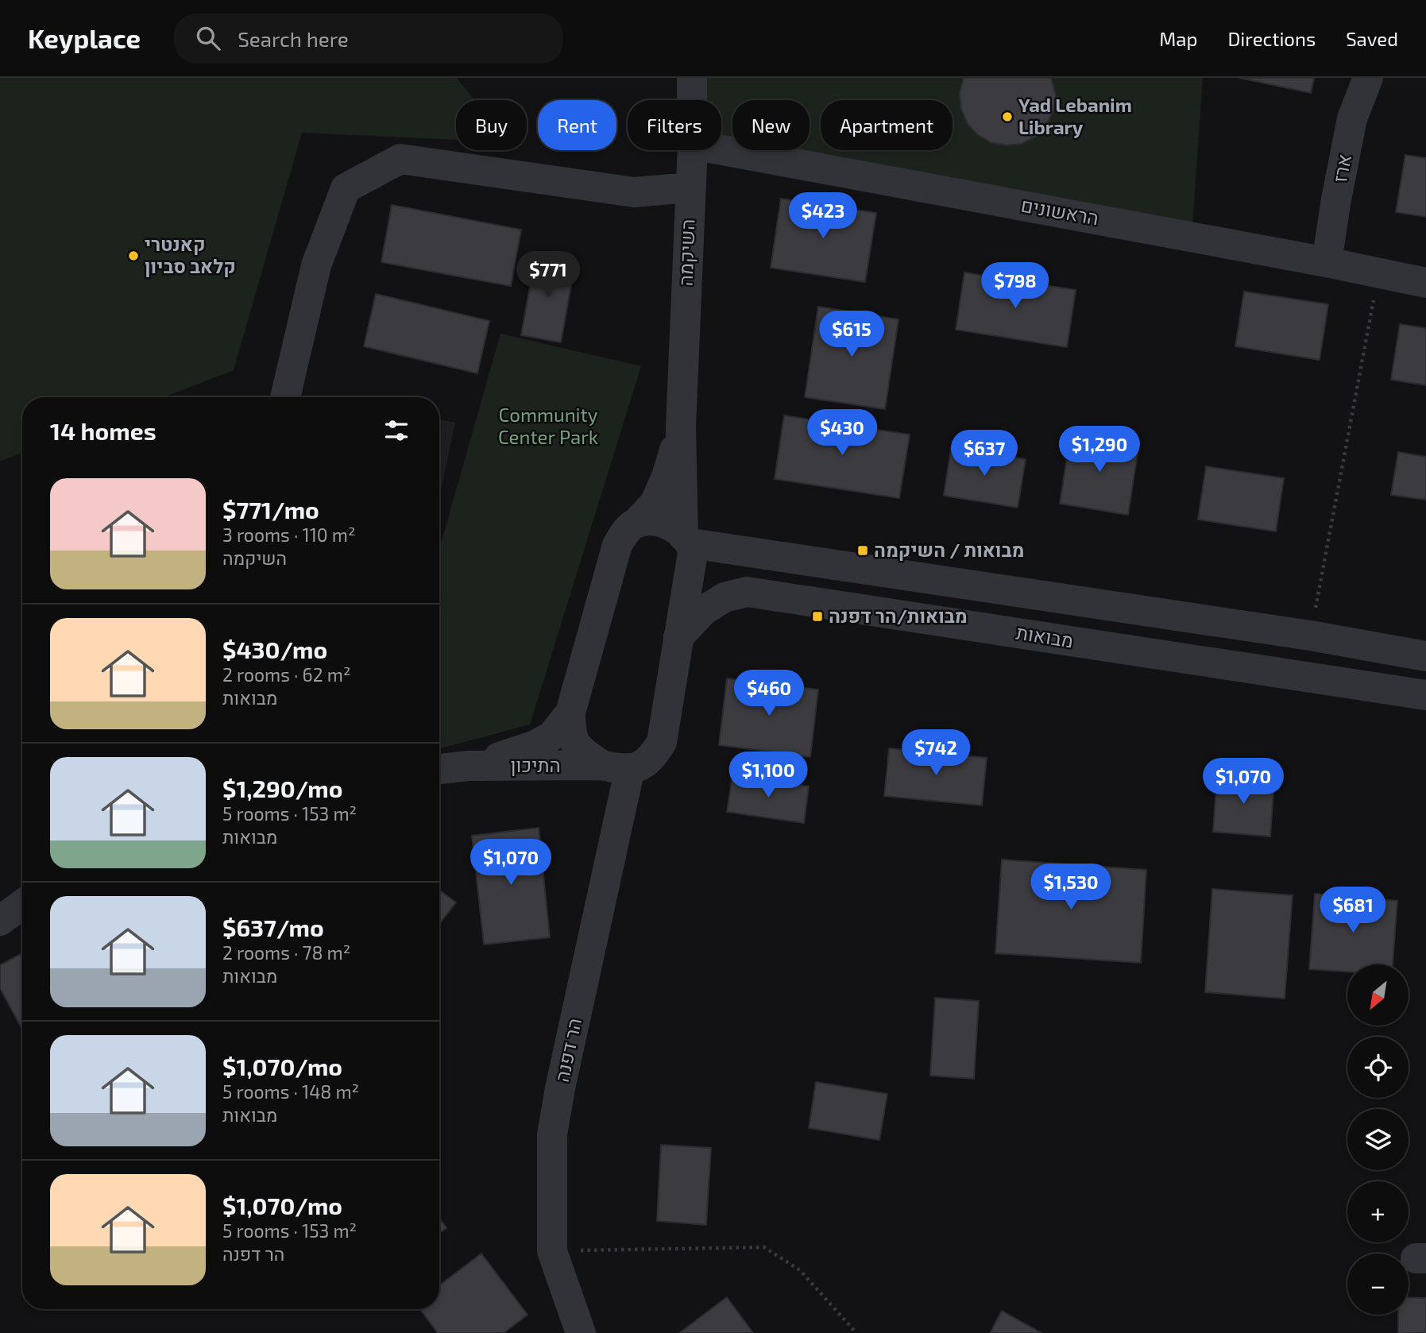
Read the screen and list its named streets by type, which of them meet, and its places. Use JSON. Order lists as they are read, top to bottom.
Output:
{
  "streets": {
    "street": [
      "ארז",
      "הראשונים",
      "השיקמה",
      "מבואות",
      "התיכון",
      "הר דפנה"
    ]
  },
  "crossings": [
    ["ארז", "הראשונים"],
    ["השיקמה", "מבואות"],
    ["השיקמה", "התיכון"],
    ["השיקמה", "הר דפנה"],
    ["התיכון", "הר דפנה"]
  ],
  "parks": ["Community Center Park"],
  "places": {
    "other": ["Yad Lebanim Library", "קאנטרי קלאב סביון"],
    "transit": ["מבואות / השיקמה", "מבואות/הר דפנה"]
  },
  "north": "bottom left",
  "page": {
    "header": "Keyplace",
    "search": "Search here",
    "nav": ["Map", "Directions", "Saved"],
    "chip": [
      "Buy",
      "Rent",
      "Filters",
      "New",
      "Apartment"
    ],
    "price": [
      "$423",
      "$771",
      "$798",
      "$615",
      "$430",
      "$1,290",
      "$637",
      "$460",
      "$742",
      "$1,100",
      "$1,070",
      "$1,070",
      "$1,530",
      "$681"
    ],
    "heading": "14 homes",
    "list": [
      {
        "name": "$771/mo",
        "note": "3 rooms · 110 m² · השיקמה"
      },
      {
        "name": "$430/mo",
        "note": "2 rooms · 62 m² · מבואות"
      },
      {
        "name": "$1,290/mo",
        "note": "5 rooms · 153 m² · מבואות"
      },
      {
        "name": "$637/mo",
        "note": "2 rooms · 78 m² · מבואות"
      },
      {
        "name": "$1,070/mo",
        "note": "5 rooms · 148 m² · מבואות"
      },
      {
        "name": "$1,070/mo",
        "note": "5 rooms · 153 m² · הר דפנה"
      }
    ],
    "map_buttons": ["+", "−"]
  }
}
